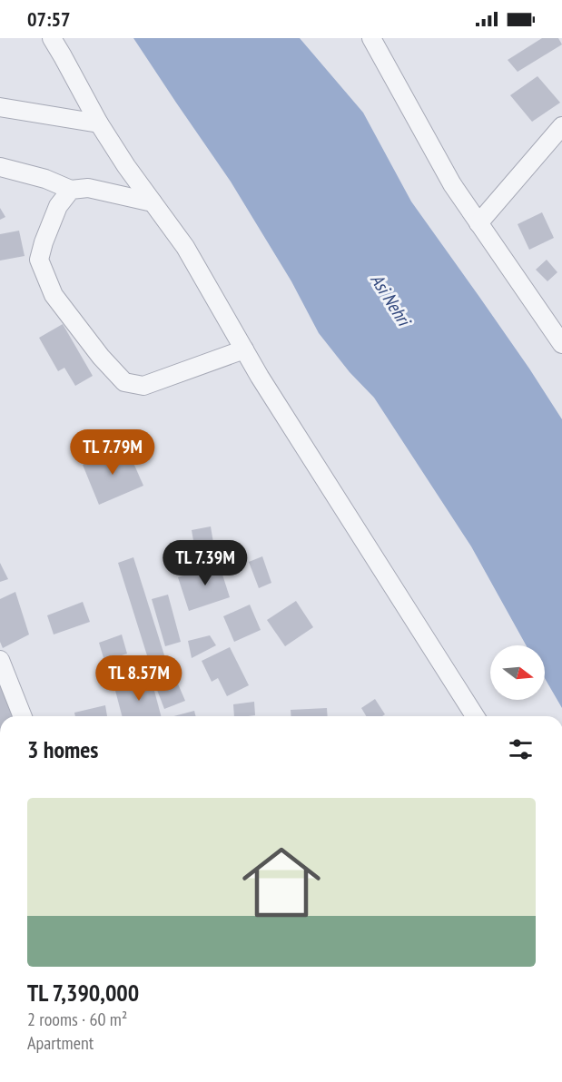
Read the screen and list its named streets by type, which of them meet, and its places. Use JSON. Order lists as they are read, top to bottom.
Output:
{
  "water": ["Asi Nehri"],
  "north": "right",
  "page": {
    "status": "07:57",
    "price": ["TL 7.79M", "TL 7.39M", "TL 8.57M"],
    "heading": "3 homes",
    "list": [
      {
        "name": "TL 7,390,000",
        "note": "2 rooms · 60 m² · Apartment"
      }
    ]
  }
}
